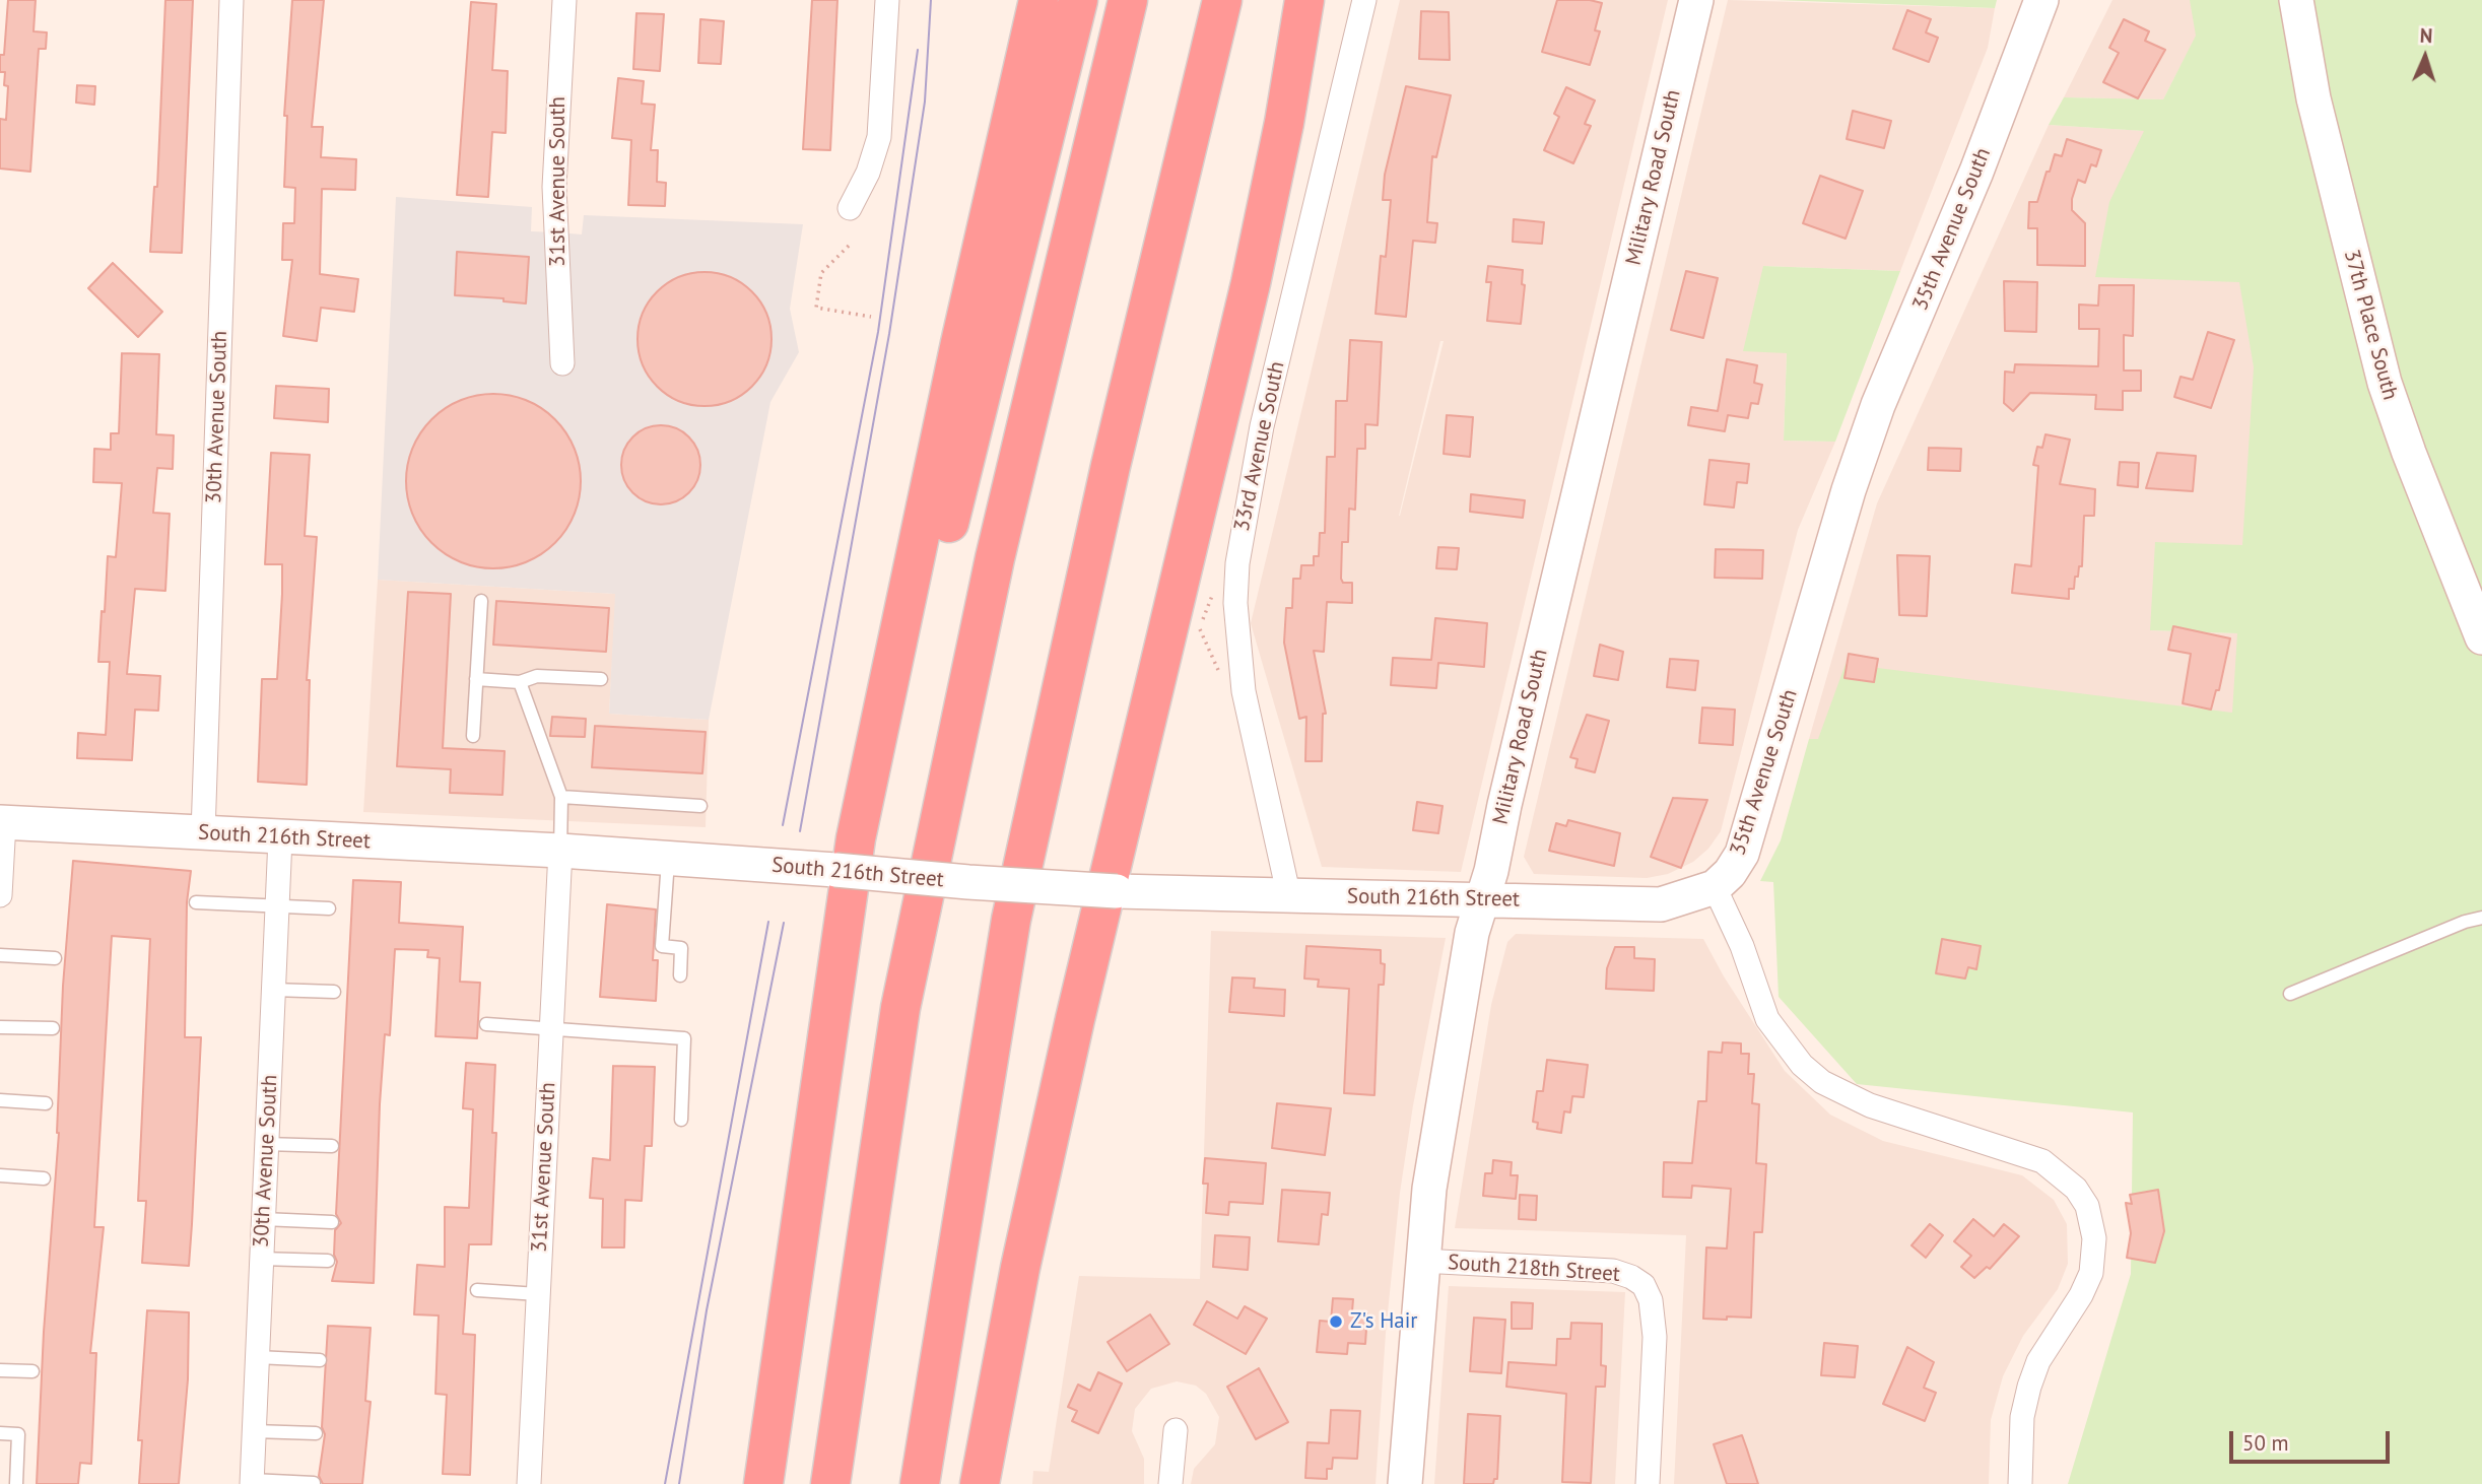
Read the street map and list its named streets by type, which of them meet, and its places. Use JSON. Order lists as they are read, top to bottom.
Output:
{
  "streets": {
    "main road": [
      "Military Road South",
      "35th Avenue South",
      "37th Place South",
      "South 216th Street"
    ],
    "street": [
      "31st Avenue South",
      "30th Avenue South",
      "33rd Avenue South",
      "South 218th Street"
    ]
  },
  "crossings": [
    ["Military Road South", "South 216th Street"],
    ["Military Road South", "South 218th Street"],
    ["31st Avenue South", "South 216th Street"],
    ["35th Avenue South", "South 216th Street"],
    ["30th Avenue South", "South 216th Street"],
    ["33rd Avenue South", "South 216th Street"]
  ],
  "places": ["Z's Hair"],
  "scale_bar": "50 m",
  "north": "top"
}
